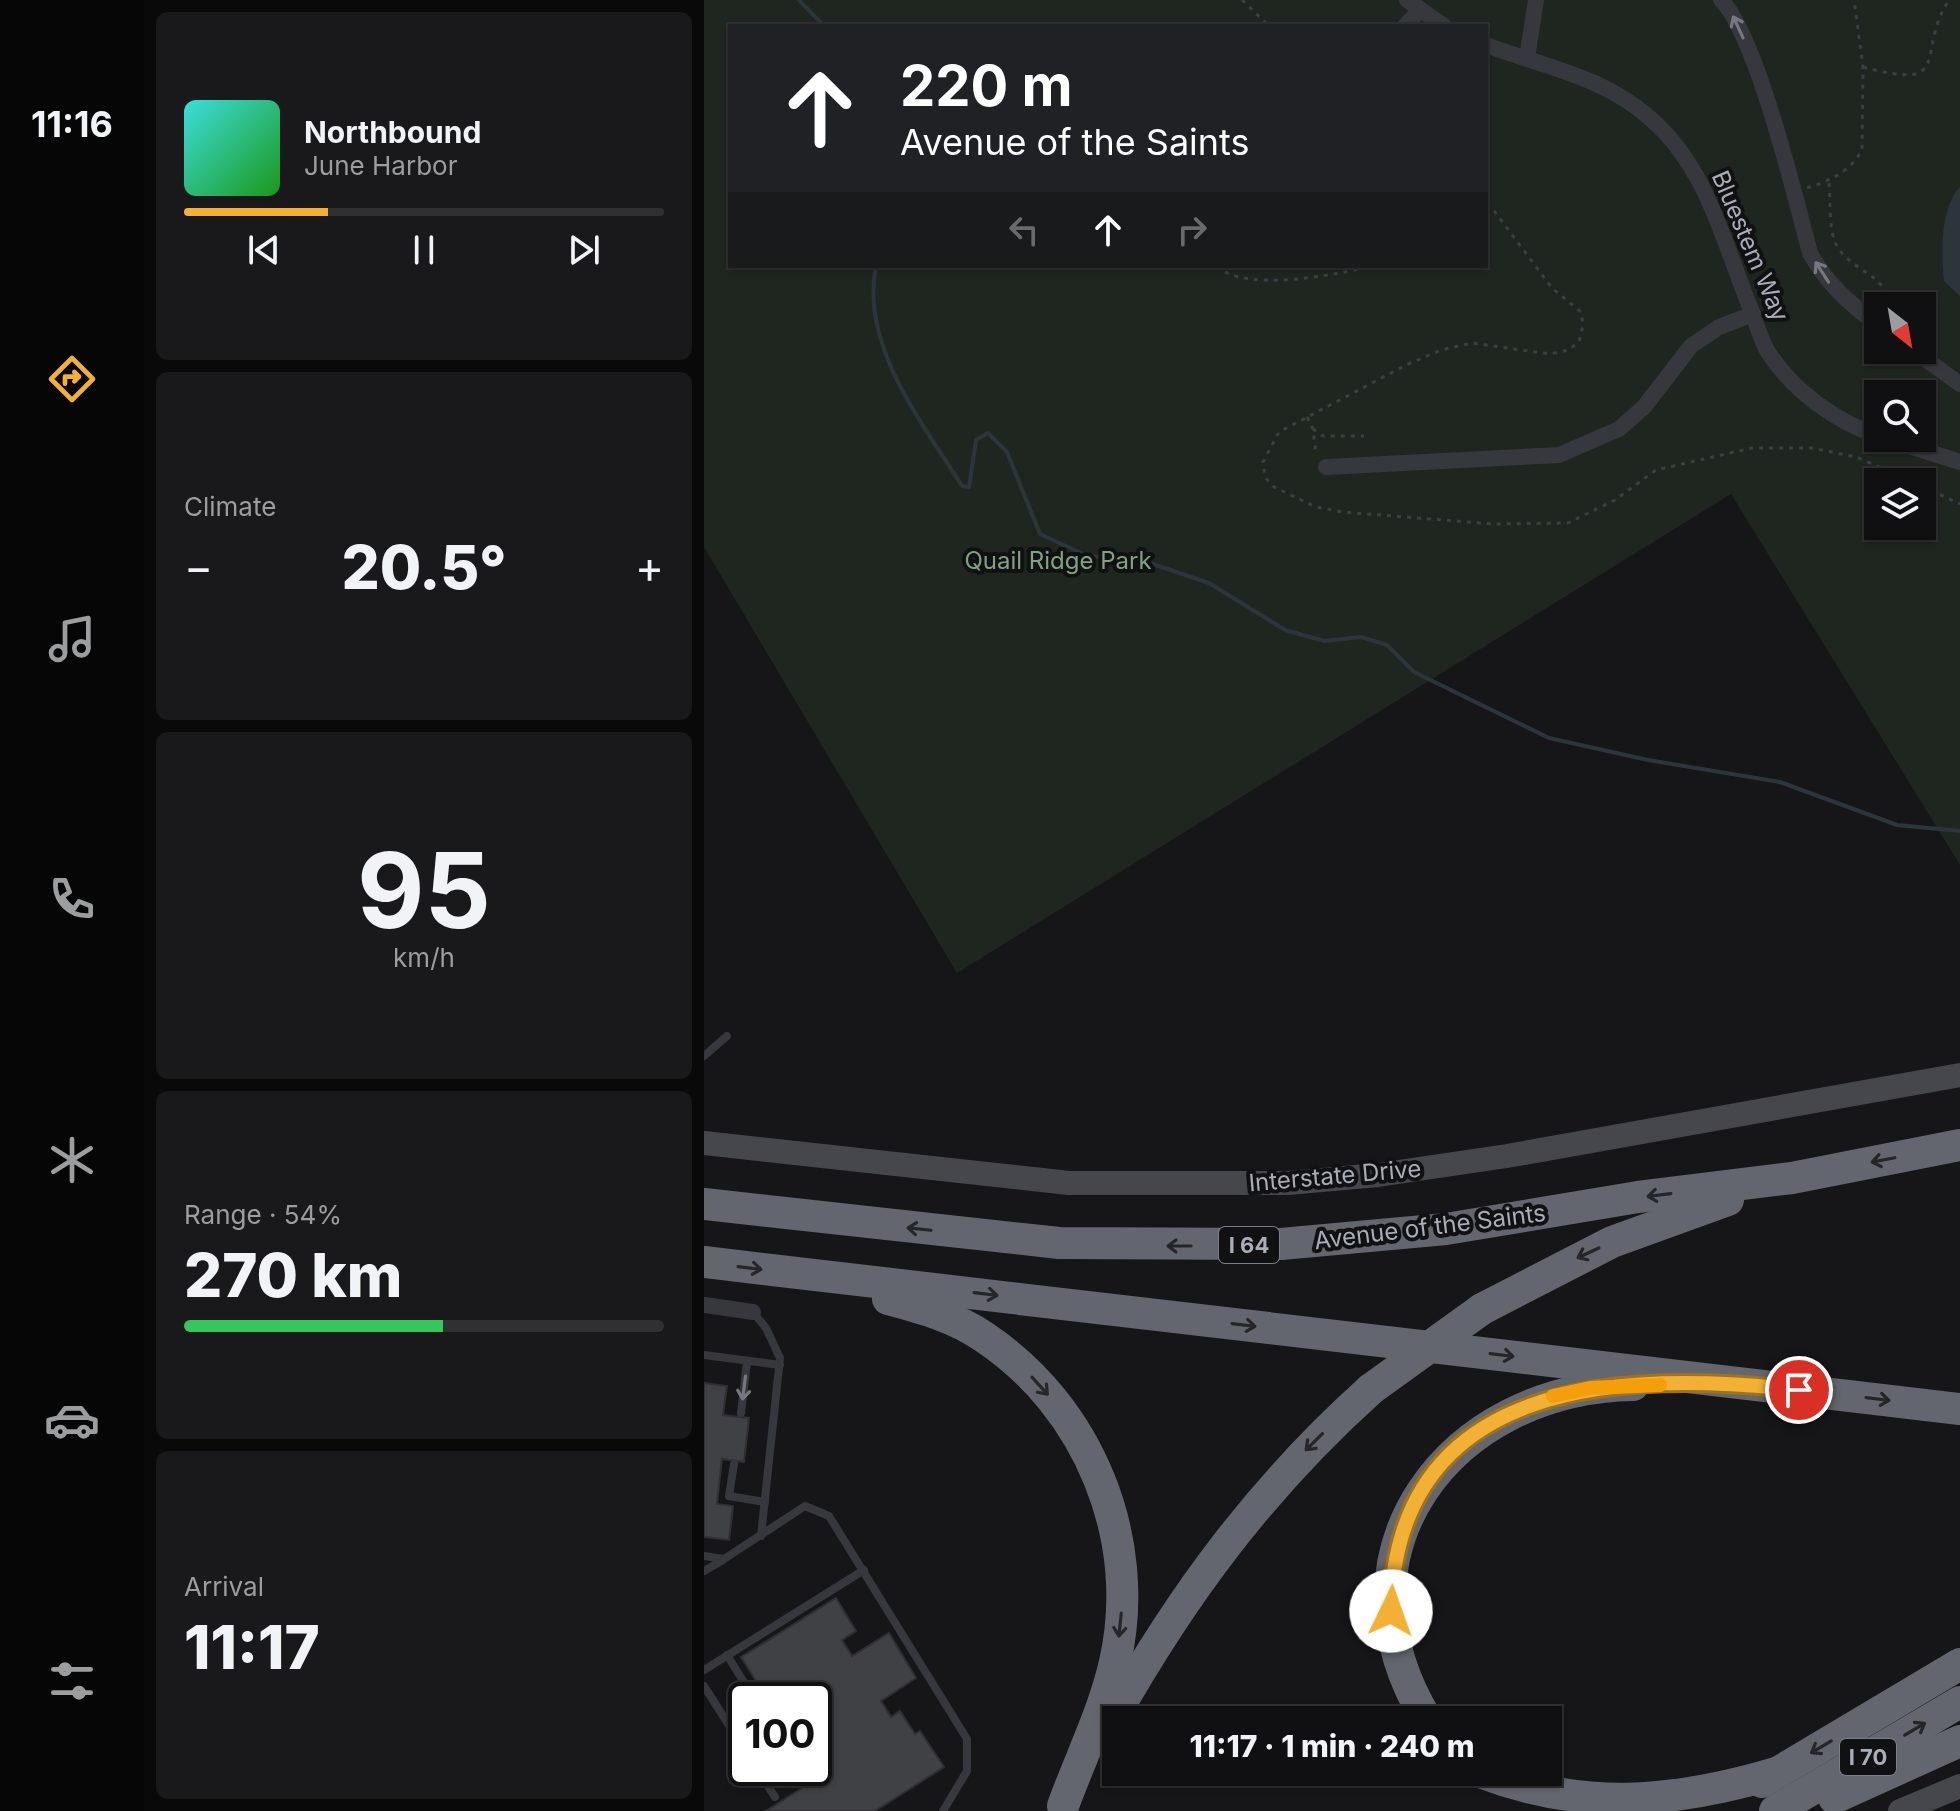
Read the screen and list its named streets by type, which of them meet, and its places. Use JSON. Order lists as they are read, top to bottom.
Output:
{
  "streets": {
    "highway": ["Avenue of the Saints", "I 64", "I 70"],
    "main road": ["Interstate Drive"],
    "street": ["Bluestem Way"]
  },
  "parks": ["Quail Ridge Park"],
  "north": "bottom right",
  "page": {
    "tabs": "11:16",
    "turn": ["220 m", "Avenue of the Saints"],
    "song": ["Northbound", "June Harbor"],
    "tile": [
      "Climate",
      ["95", "km/h"],
      ["Range · 54%", "270 km"],
      ["Arrival", "11:17"]
    ],
    "heat": ["−", "20.5°", "+"],
    "limit": "100",
    "trip": "11:17 · 1 min · 240 m"
  }
}
